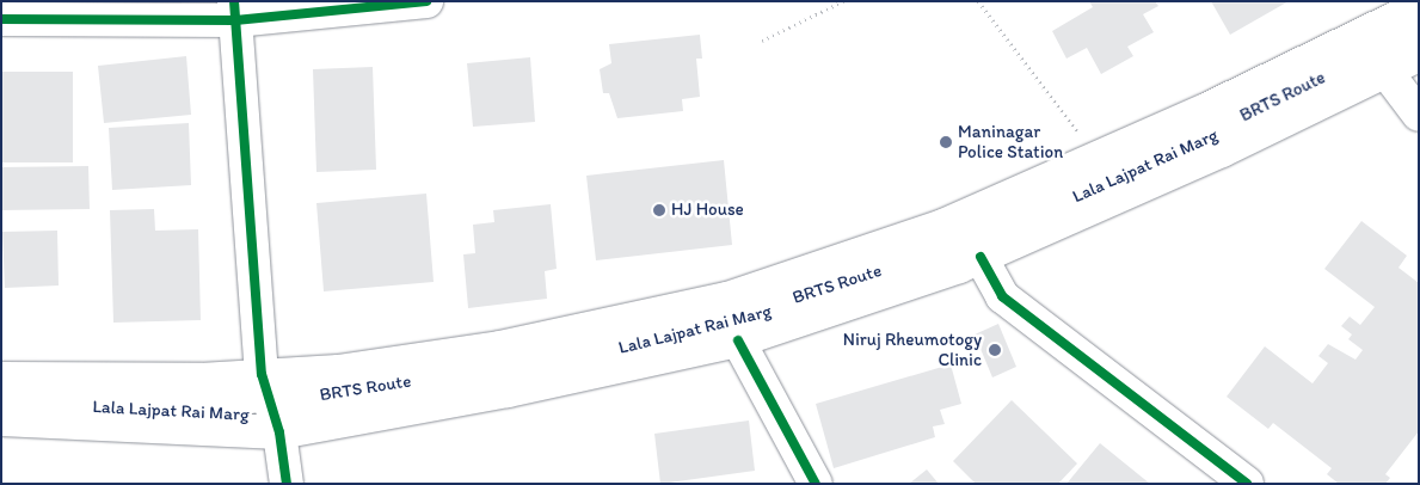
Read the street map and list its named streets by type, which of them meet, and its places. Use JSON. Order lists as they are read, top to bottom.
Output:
{
  "streets": {
    "main road": ["BRTS Route", "Lala Lajpat Rai Marg"]
  },
  "crossings": [
    ["BRTS Route", "Lala Lajpat Rai Marg"]
  ],
  "places": ["Maninagar Police Station", "HJ House", "Niruj Rheumotogy Clinic"]
}
